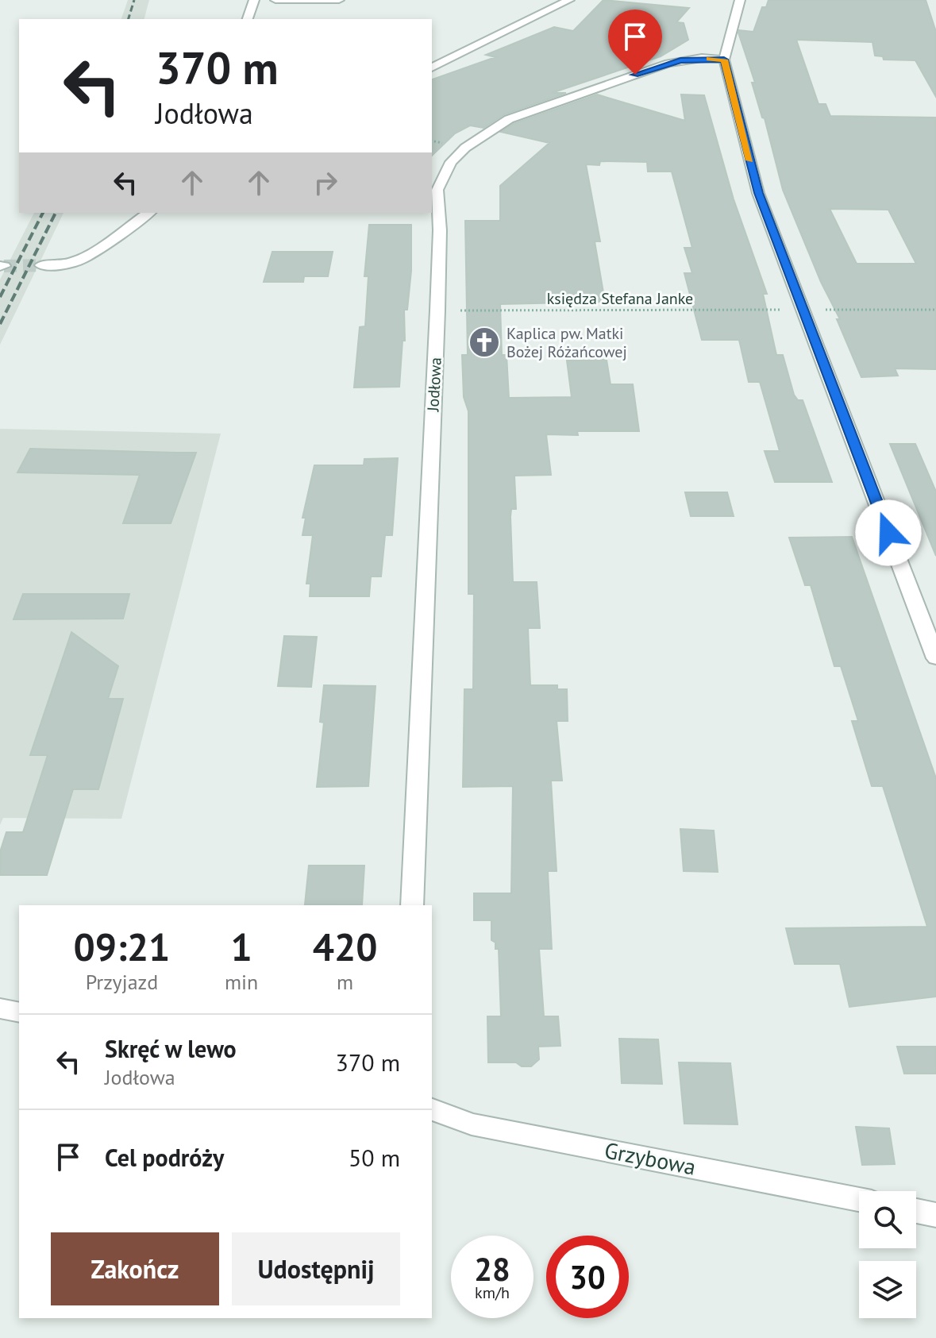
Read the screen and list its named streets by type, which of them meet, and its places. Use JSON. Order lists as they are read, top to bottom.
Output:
{
  "streets": {
    "street": ["Jodłowa", "Grzybowa"],
    "path": ["księdza Stefana Janke"]
  },
  "crossings": [
    ["księdza Stefana Janke", "Jodłowa"]
  ],
  "places": {
    "church": ["Kaplica pw. Matki Bożej Różańcowej"]
  },
  "page": {
    "turn": ["370 m", "Jodłowa"],
    "eta": [
      "09:21",
      "Przyjazd",
      "1",
      "min",
      "420",
      "m"
    ],
    "list": [
      {
        "name": "Skręć w lewo",
        "note": "Jodłowa",
        "value": "370 m"
      },
      {
        "name": "Cel podróży",
        "value": "50 m"
      }
    ],
    "buttons": ["Zakończ", "Udostępnij"],
    "speed": "28 km/h",
    "limit": "30"
  }
}
